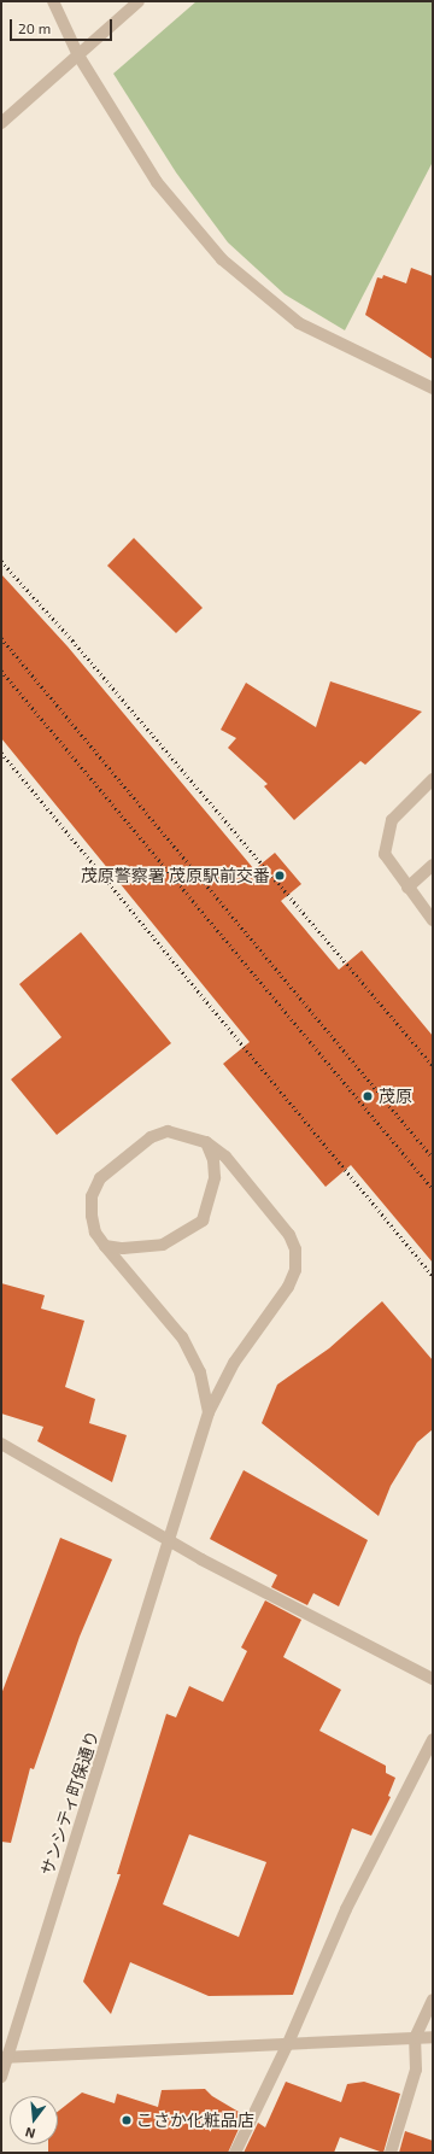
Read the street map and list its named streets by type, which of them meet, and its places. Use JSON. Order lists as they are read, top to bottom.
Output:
{
  "streets": {
    "street": ["サンシティ町保通り"]
  },
  "places": ["茂原警察署 茂原駅前交番", "茂原", "こさか化粧品店"],
  "scale_bar": "20 m",
  "north": "bottom"
}
